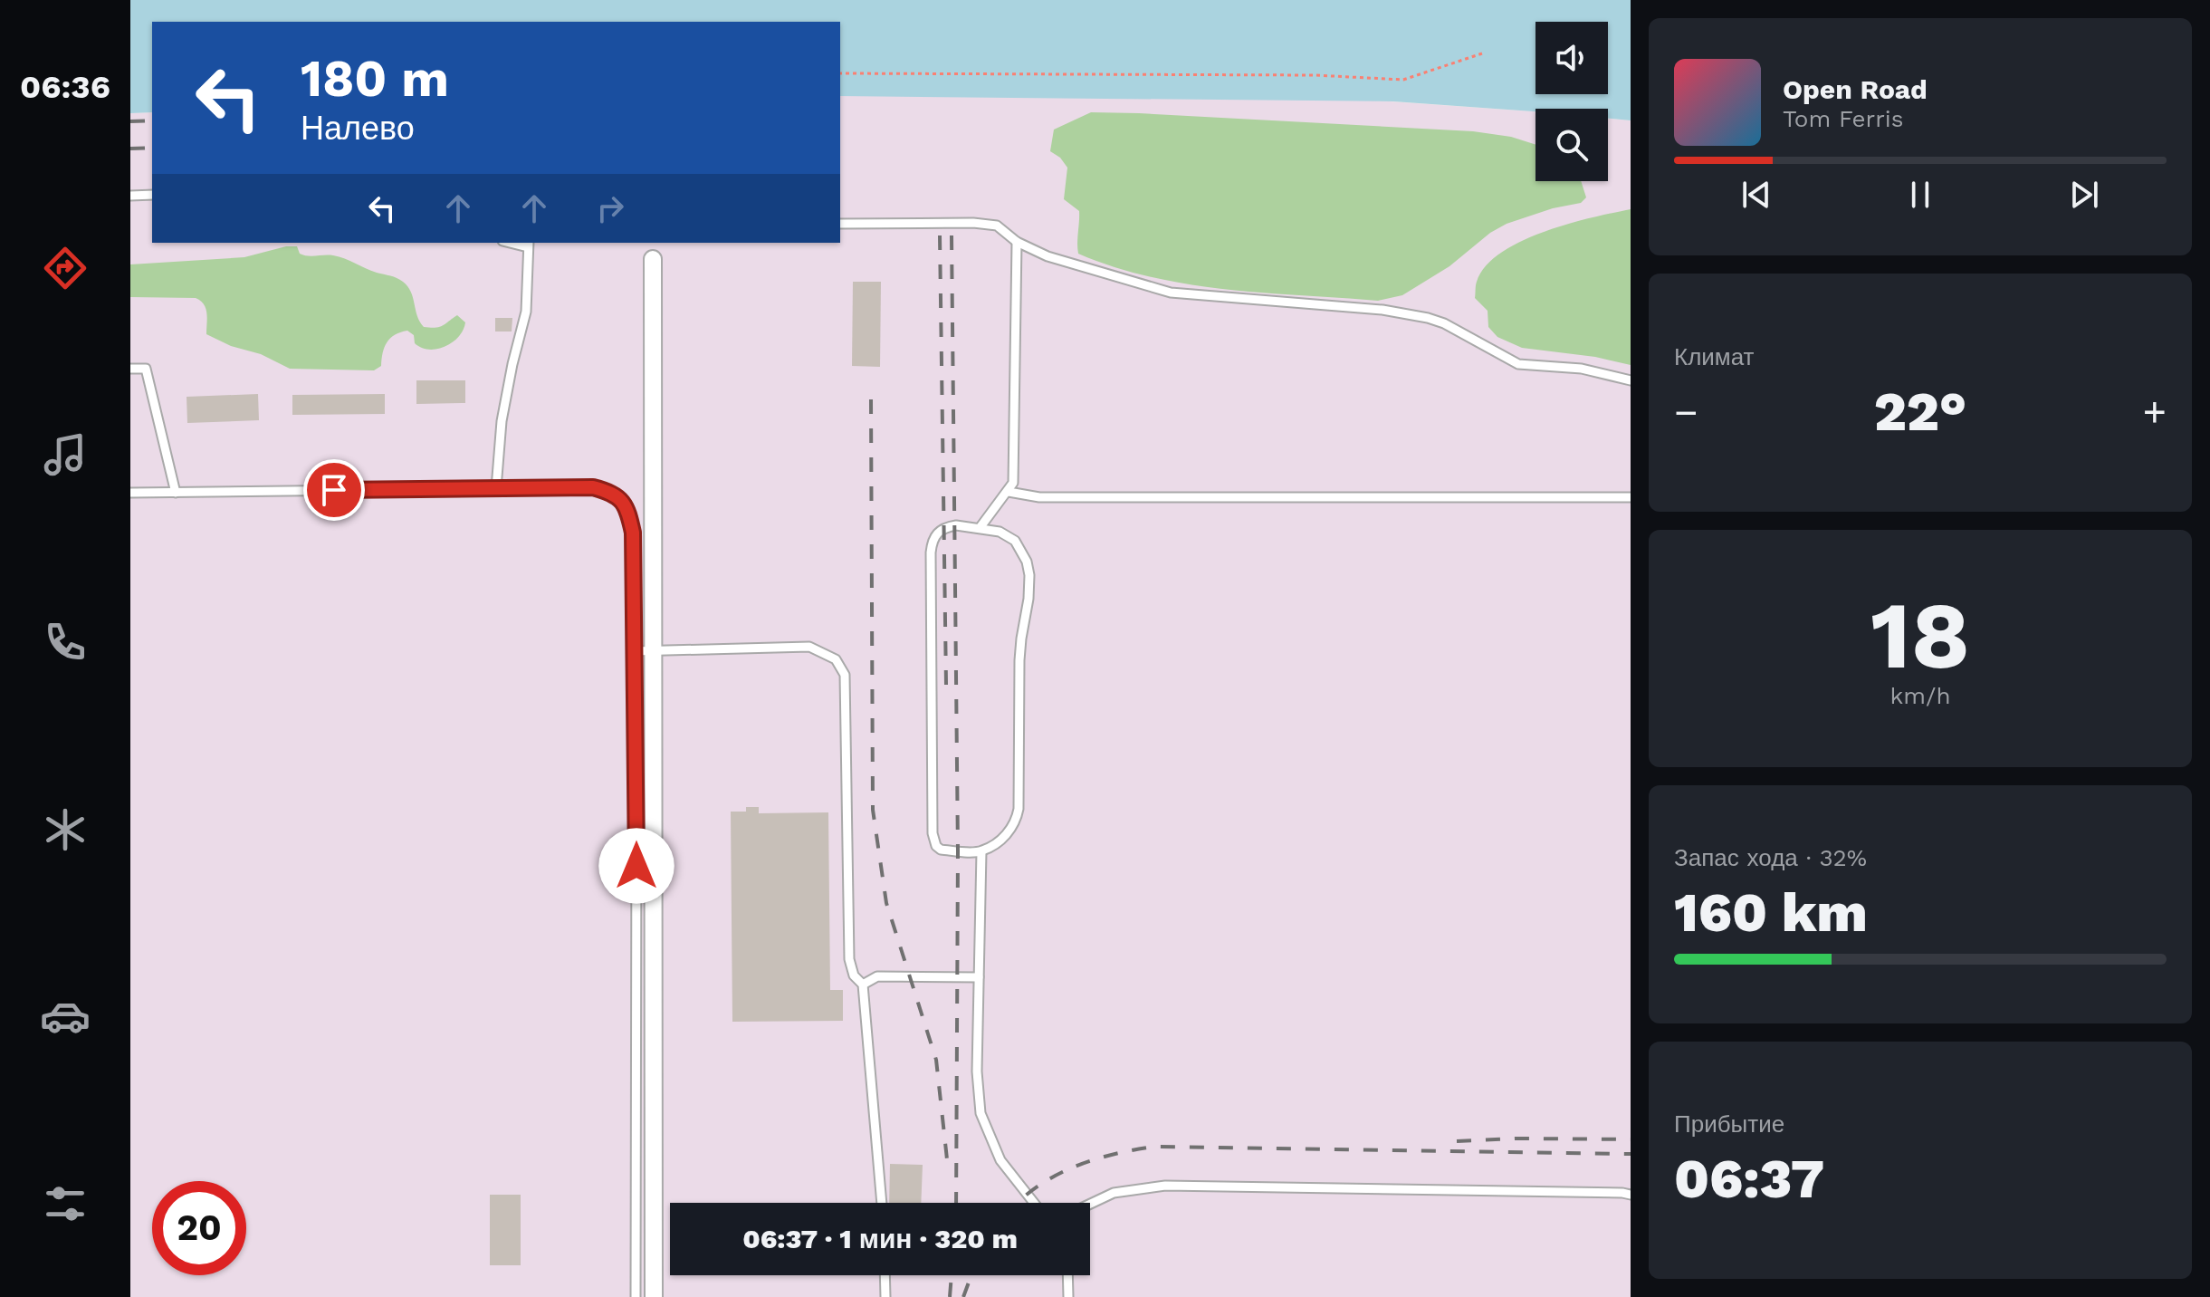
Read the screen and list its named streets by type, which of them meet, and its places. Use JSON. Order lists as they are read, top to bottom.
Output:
{
  "page": {
    "tabs": "06:36",
    "turn": ["180 m", "Налево"],
    "song": ["Open Road", "Tom Ferris"],
    "tile": [
      "Климат",
      ["18", "km/h"],
      ["Запас хода · 32%", "160 km"],
      ["Прибытие", "06:37"]
    ],
    "heat": ["−", "22°", "+"],
    "limit": "20",
    "trip": "06:37 · 1 мин · 320 m"
  }
}
